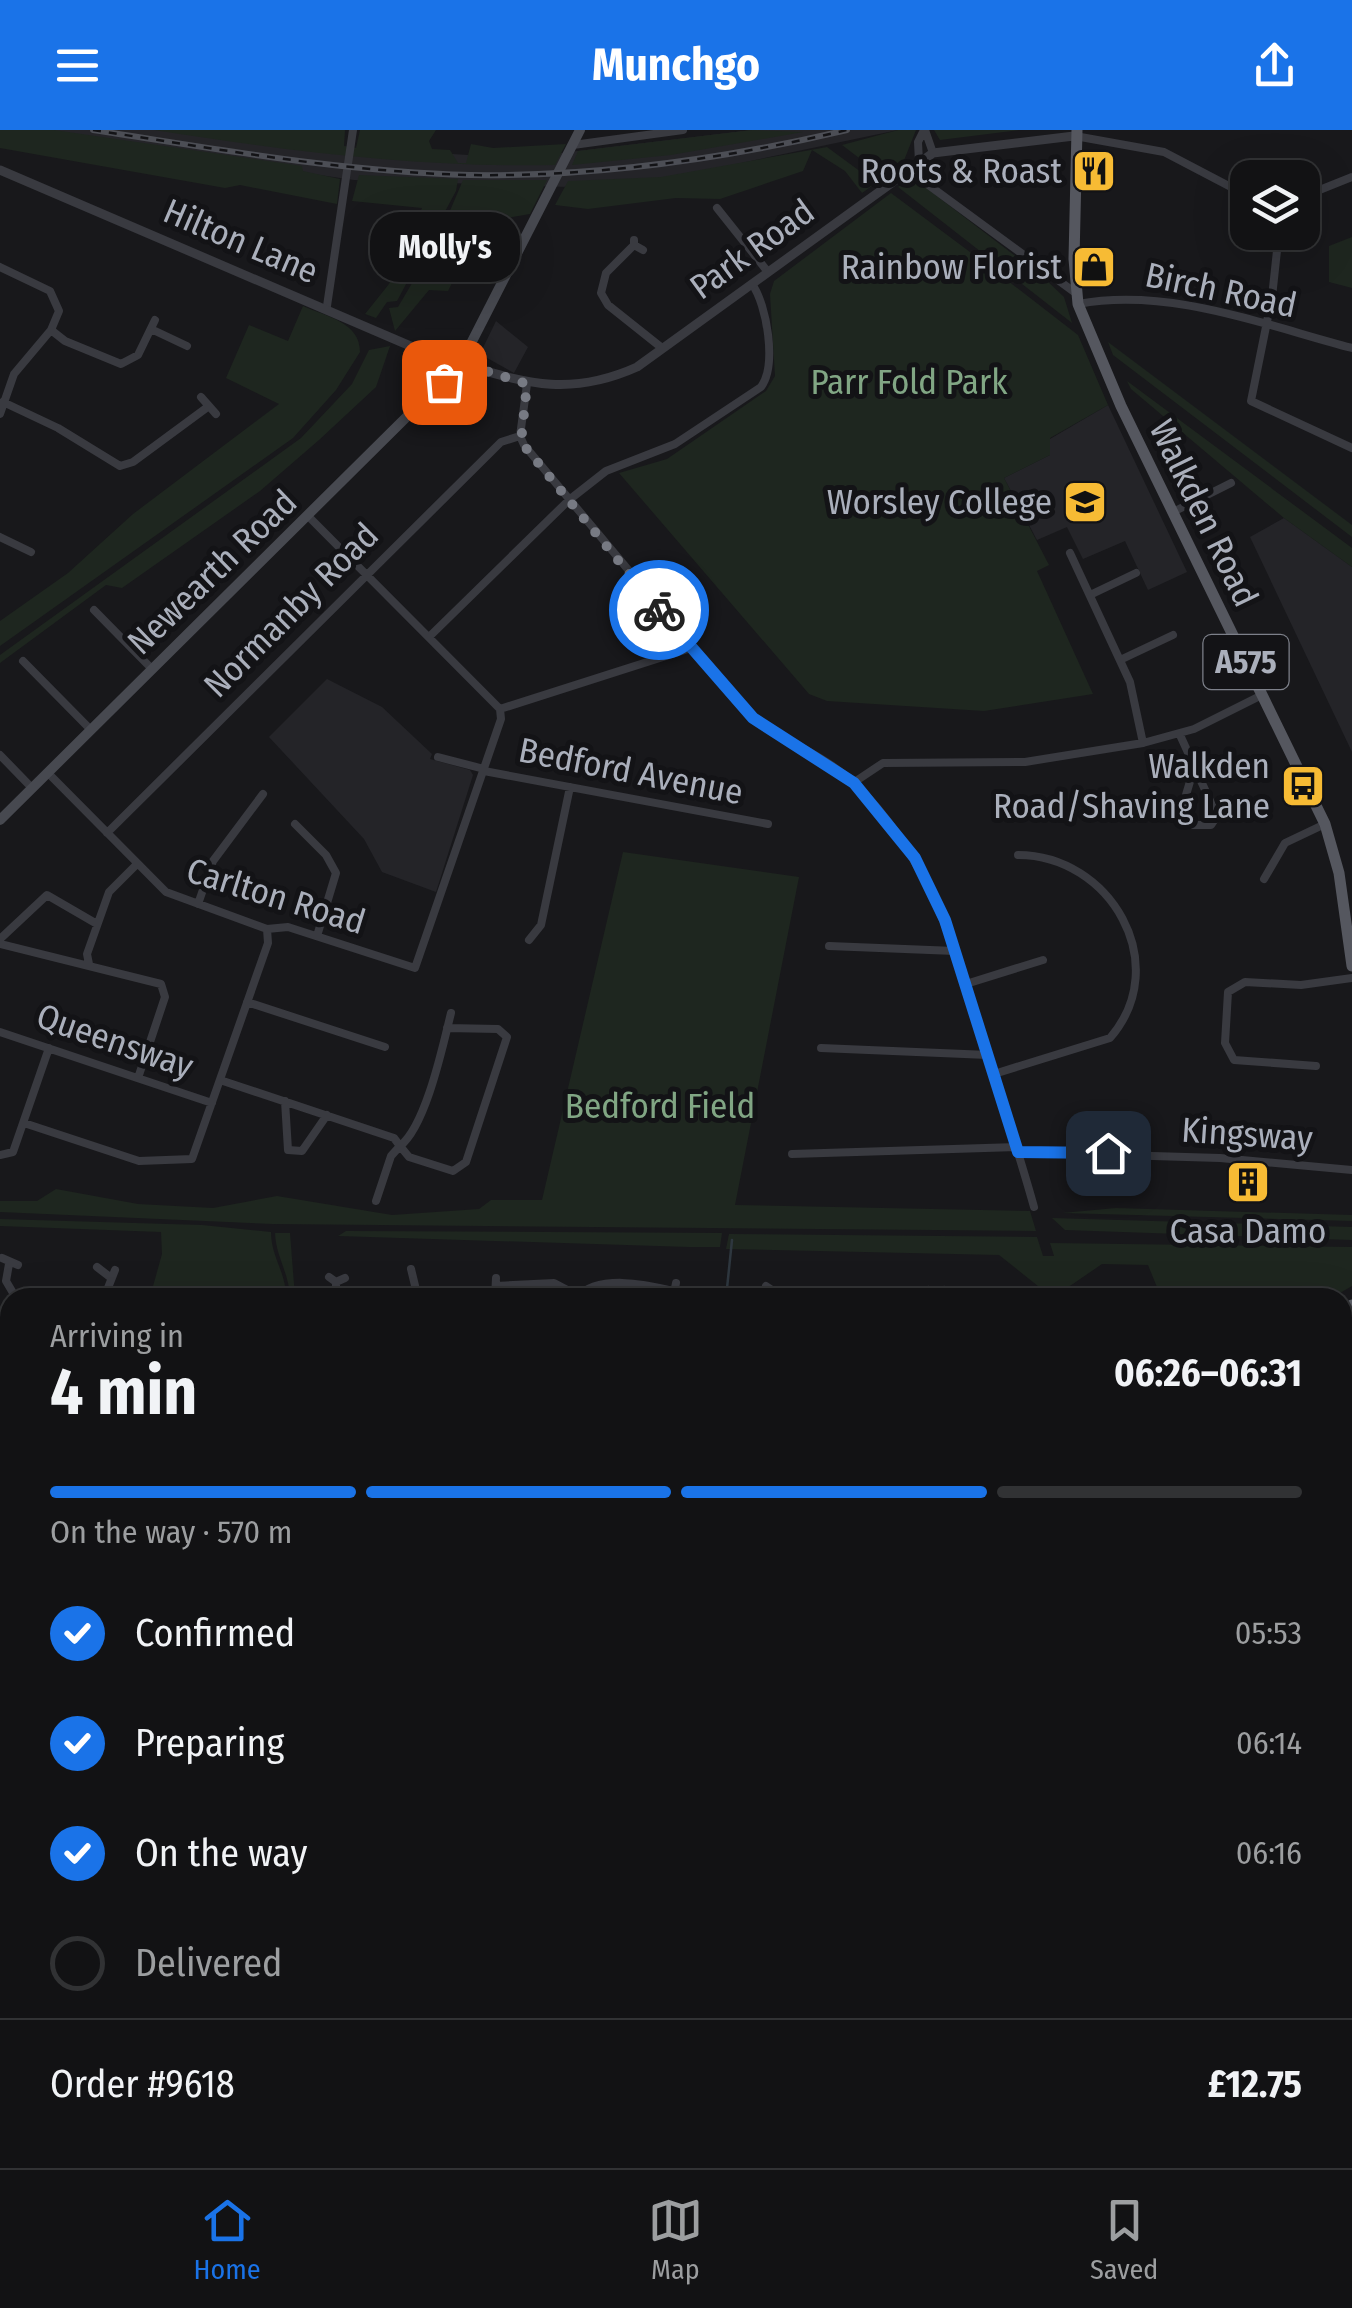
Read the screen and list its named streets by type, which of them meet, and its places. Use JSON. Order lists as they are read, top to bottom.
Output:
{
  "streets": {
    "main road": ["Walkden Road", "Newearth Road", "A575"],
    "street": [
      "Hilton Lane",
      "Park Road",
      "Birch Road",
      "Normanby Road",
      "Bedford Avenue",
      "Carlton Road",
      "Queensway",
      "Kingsway"
    ]
  },
  "crossings": [
    ["Hilton Lane", "Park Road"],
    ["Hilton Lane", "Newearth Road"],
    ["Park Road", "Walkden Road"],
    ["Park Road", "Newearth Road"],
    ["Birch Road", "Walkden Road"],
    ["Newearth Road", "Carlton Road"],
    ["Normanby Road", "Carlton Road"],
    ["Bedford Avenue", "Carlton Road"]
  ],
  "parks": ["Parr Fold Park", "Bedford Field"],
  "places": {
    "restaurant": ["Roots & Roast"],
    "shop": ["Rainbow Florist"],
    "other": ["Molly's"],
    "school or university": ["Worsley College"],
    "bus stop": ["Walkden Road/Shaving Lane"],
    "building": ["Casa Damo"]
  },
  "page": {
    "header": "Munchgo",
    "bubble": "Molly's",
    "heading": ["4 min", "Arriving in", "06:26–06:31"],
    "panel": ["Order #9618", "£12.75"],
    "bar": "On the way · 570 m",
    "list": [
      ["Confirmed", "05:53"],
      ["Preparing", "06:14"],
      ["On the way", "06:16"],
      "Delivered"
    ],
    "tabs": ["Home", "Map", "Saved"]
  }
}
